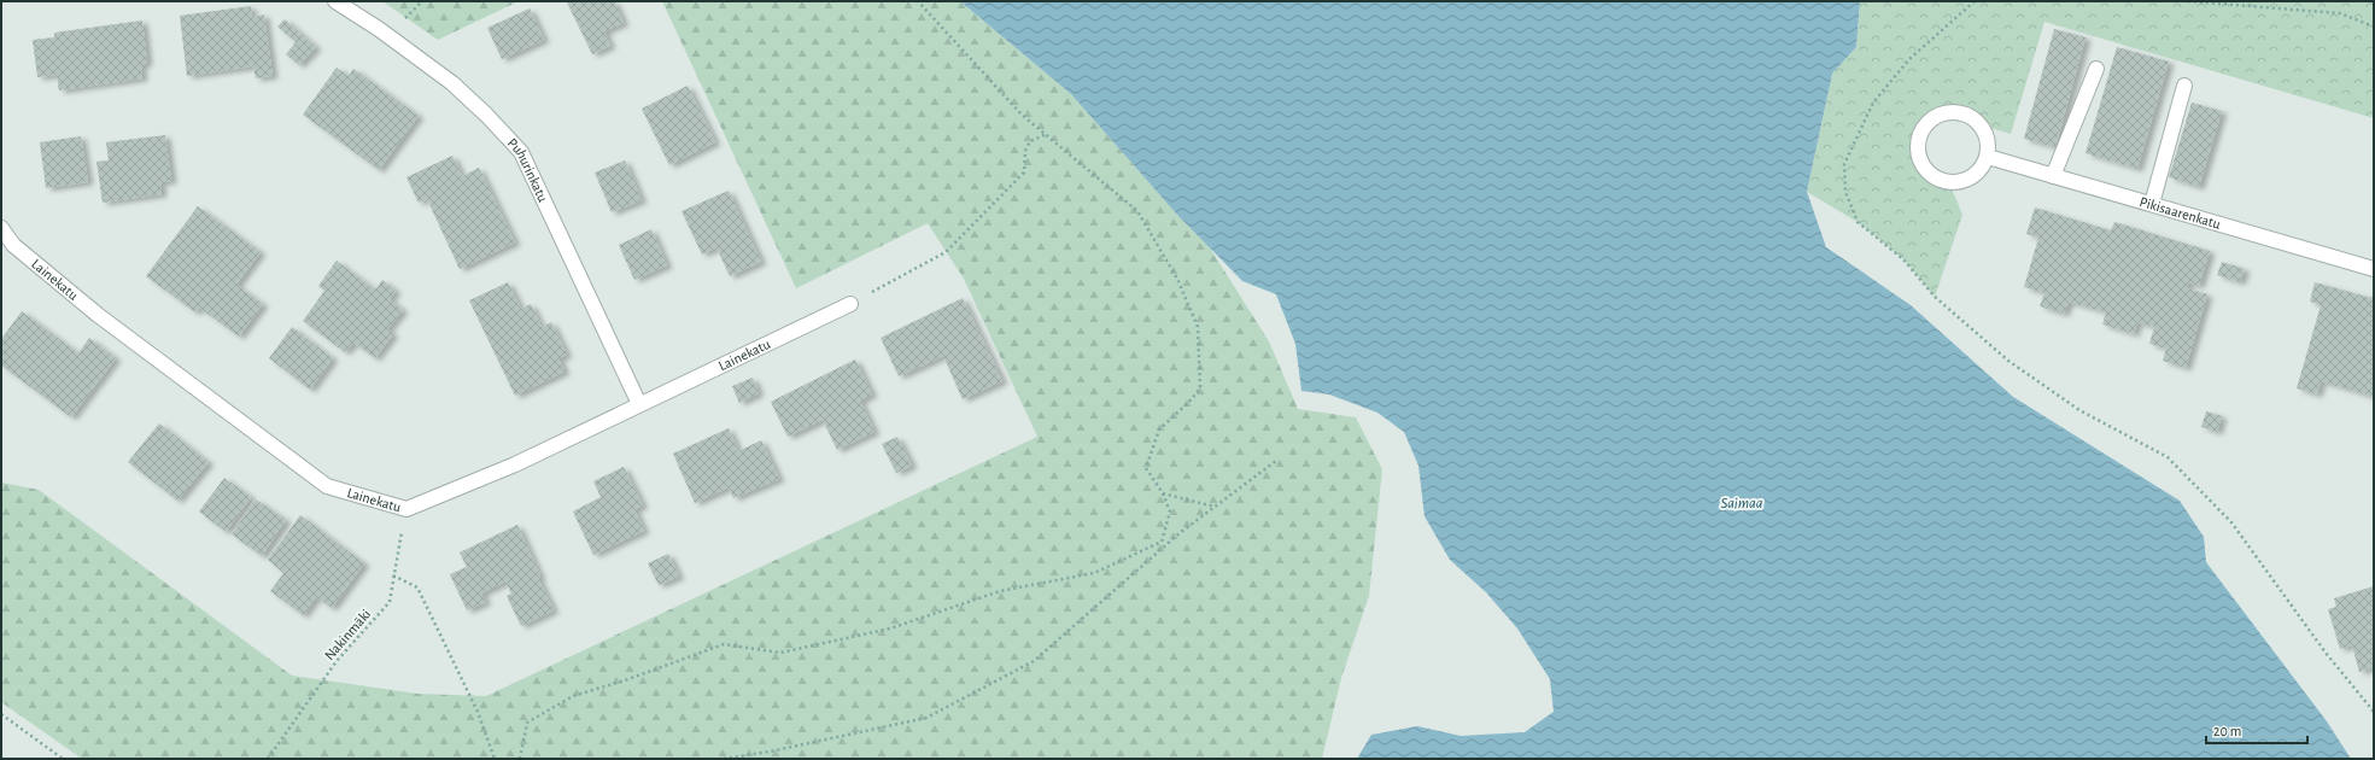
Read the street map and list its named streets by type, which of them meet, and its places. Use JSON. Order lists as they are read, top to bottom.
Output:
{
  "streets": {
    "street": ["Puhurinkatu", "Pikisaarenkatu", "Lainekatu"],
    "path": ["Nakinmäki"]
  },
  "crossings": [
    ["Puhurinkatu", "Lainekatu"],
    ["Lainekatu", "Nakinmäki"]
  ],
  "water": ["Saimaa"],
  "scale_bar": "20 m"
}
